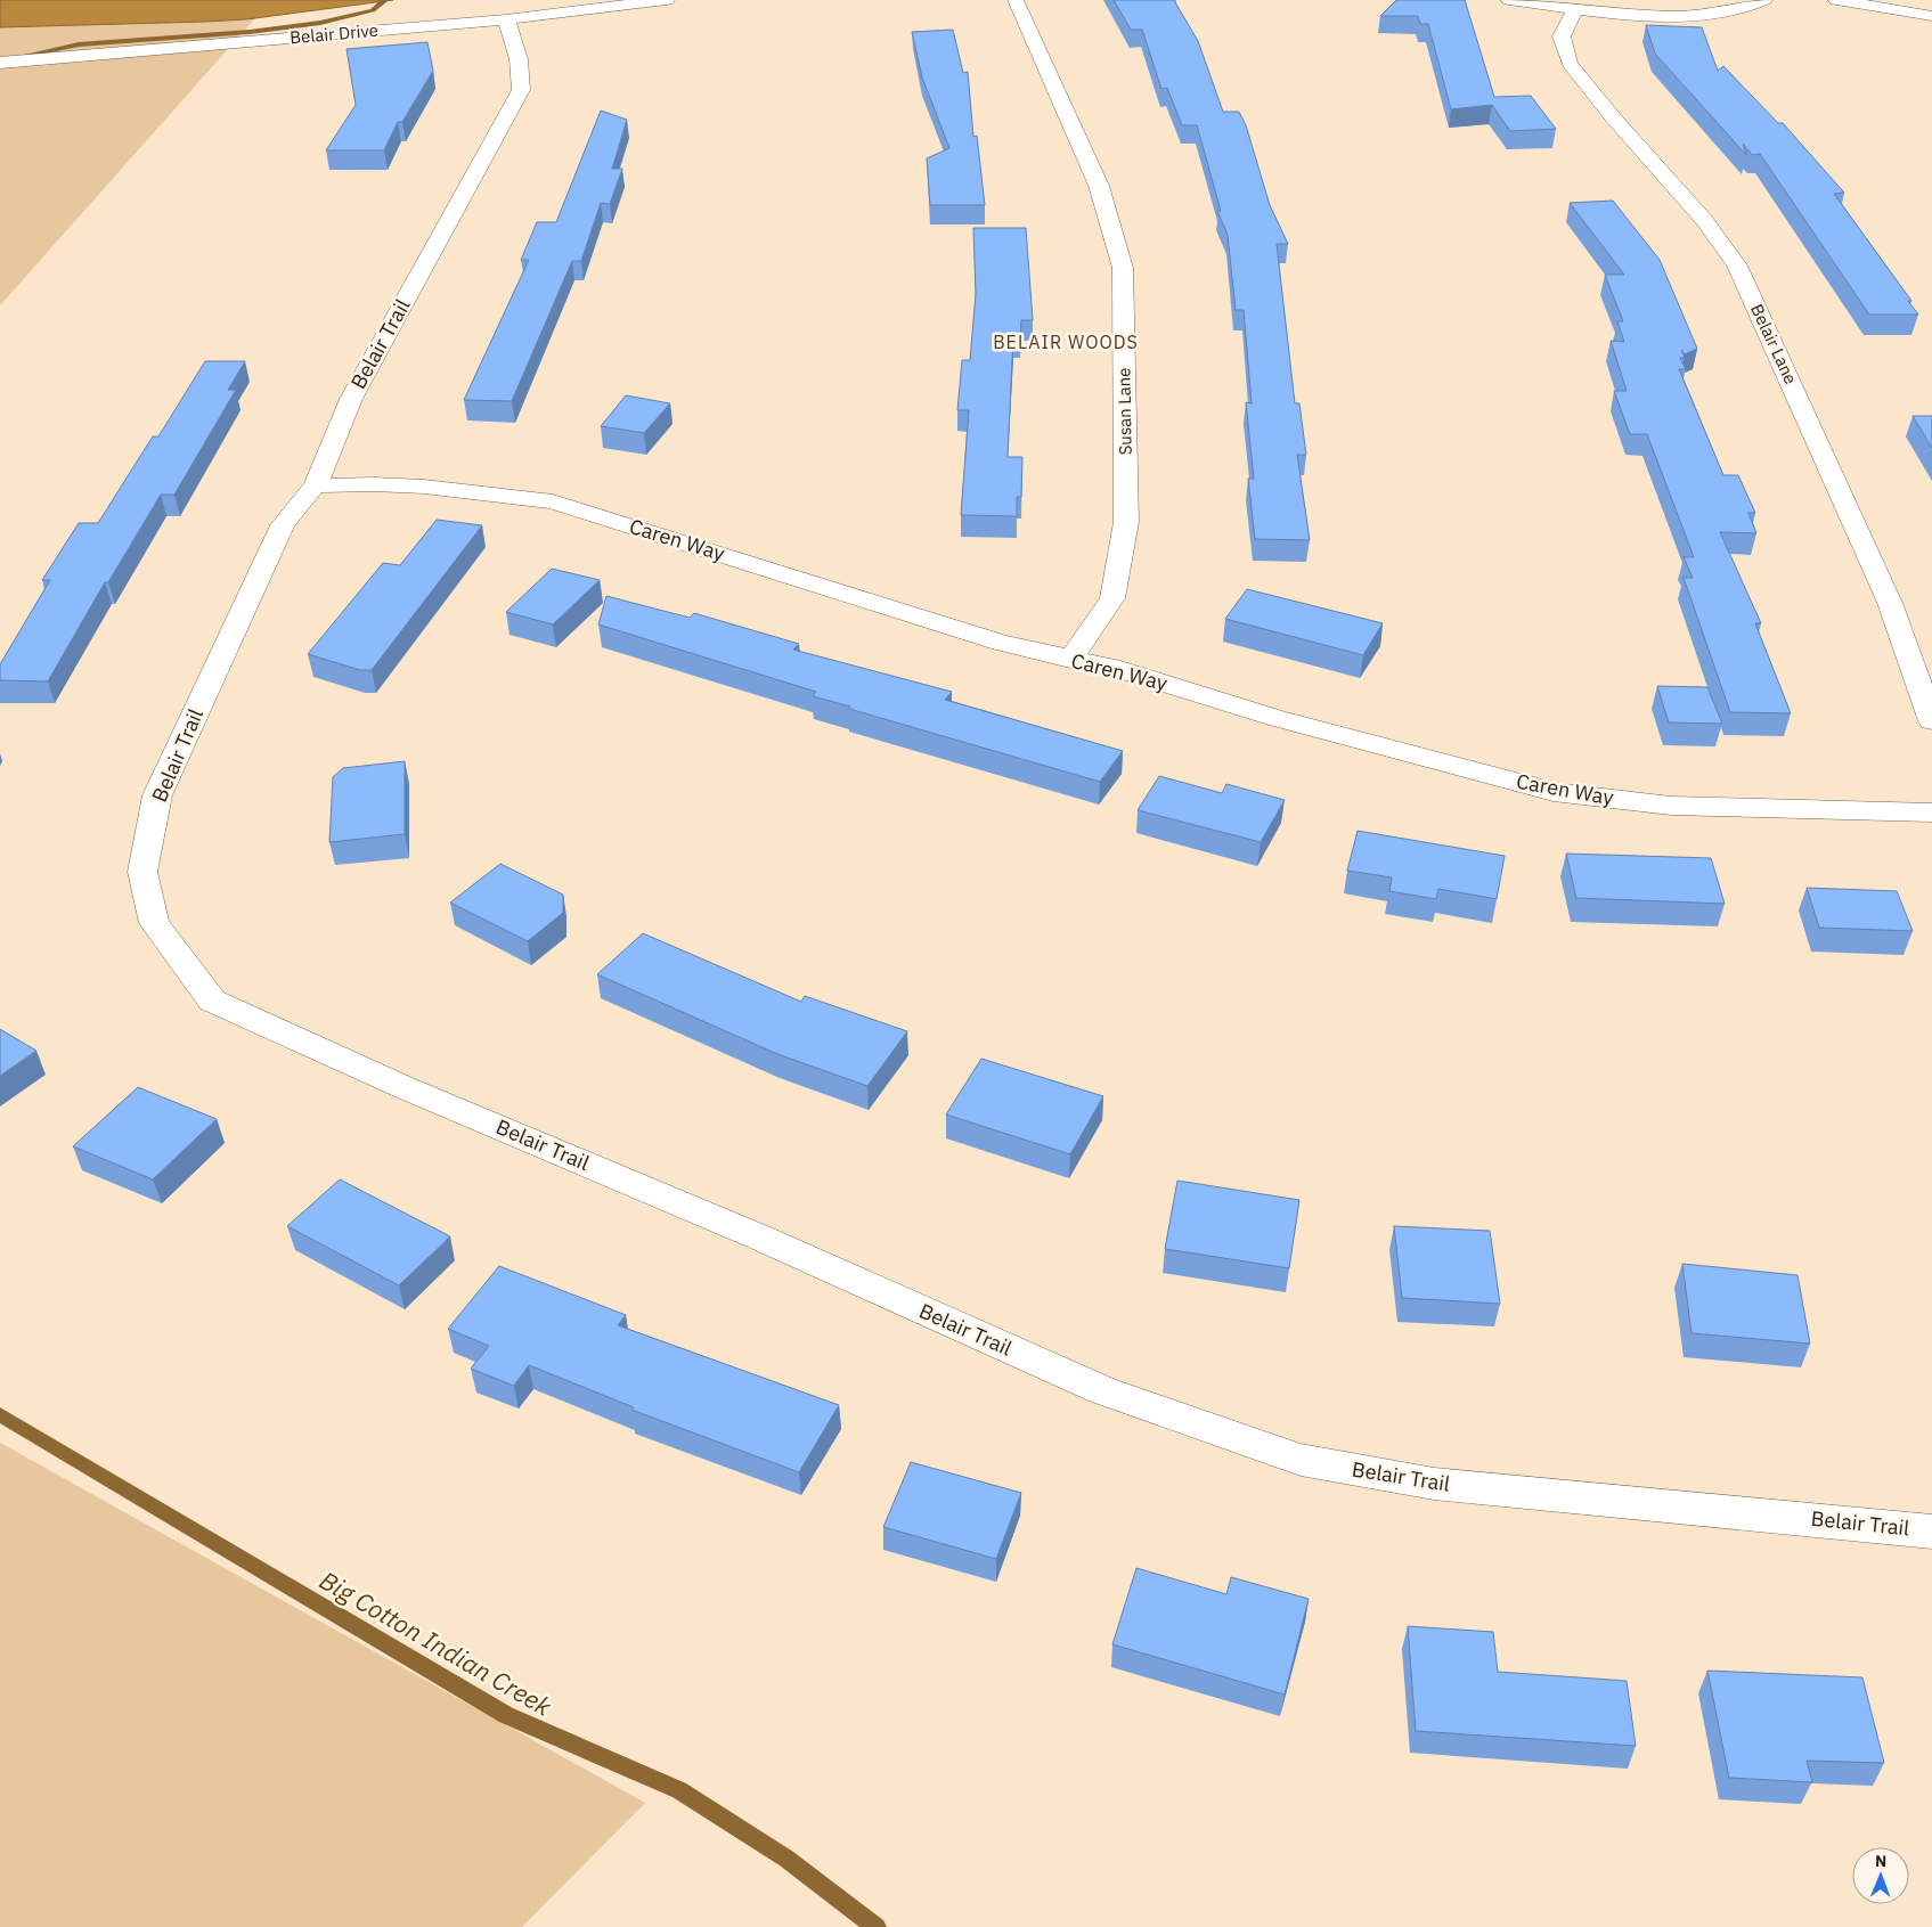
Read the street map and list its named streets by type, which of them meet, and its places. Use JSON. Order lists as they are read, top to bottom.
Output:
{
  "streets": {
    "street": [
      "Belair Drive",
      "Belair Trail",
      "Belair Lane",
      "Susan Lane",
      "Caren Way"
    ]
  },
  "crossings": [
    ["Belair Drive", "Belair Trail"],
    ["Belair Trail", "Caren Way"],
    ["Susan Lane", "Caren Way"]
  ],
  "districts": ["BELAIR WOODS"],
  "water": ["Big Cotton Indian Creek"],
  "north": "top"
}
